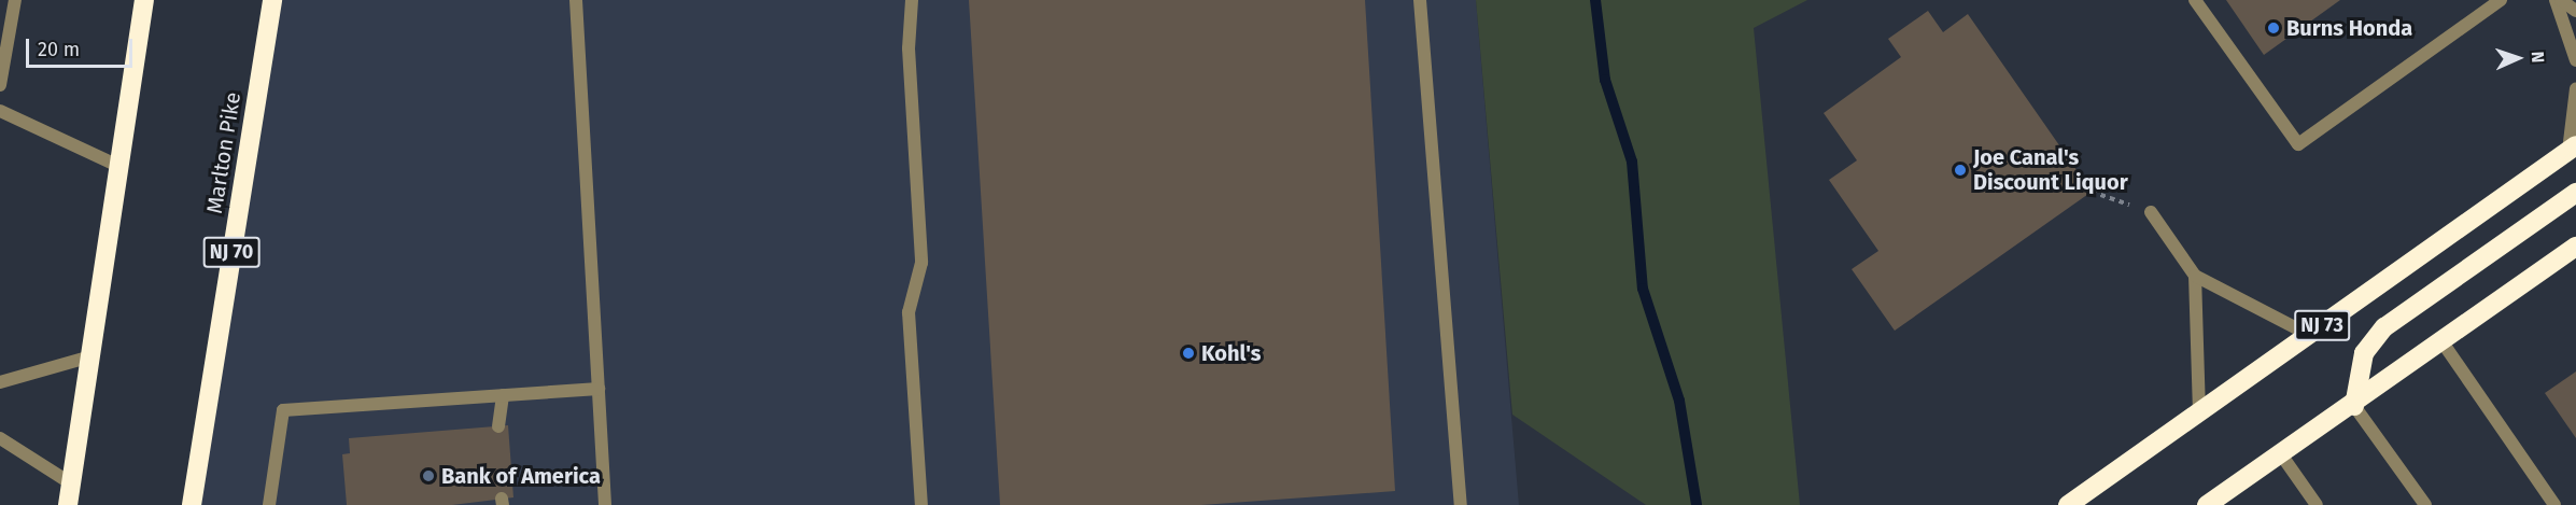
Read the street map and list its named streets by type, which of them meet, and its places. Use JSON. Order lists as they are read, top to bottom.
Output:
{
  "streets": {
    "highway": ["Marlton Pike", "NJ 70", "NJ 73"]
  },
  "places": [
    "Burns Honda",
    "Joe Canal's Discount Liquor",
    "Kohl's",
    "Bank of America"
  ],
  "scale_bar": "20 m",
  "north": "right"
}
